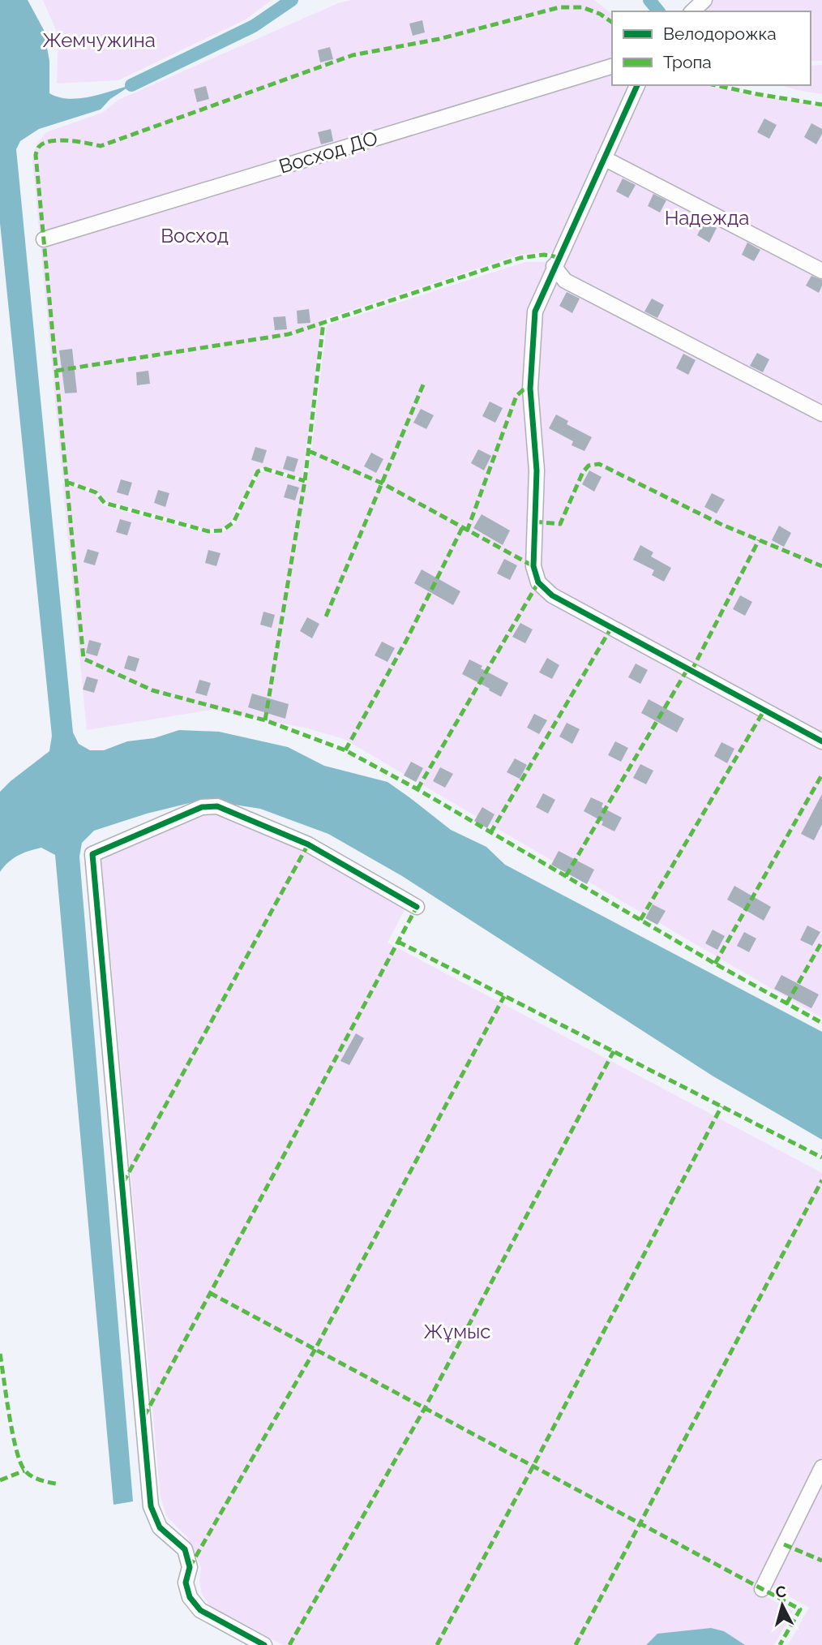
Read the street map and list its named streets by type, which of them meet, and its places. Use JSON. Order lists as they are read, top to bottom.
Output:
{
  "streets": {
    "street": ["Восход ДО"]
  },
  "parks": [
    "Жемчужина",
    "Надежда",
    "Восход",
    "Жұмыс"
  ],
  "legend": ["Велодорожка", "Тропа"],
  "north": "top"
}
